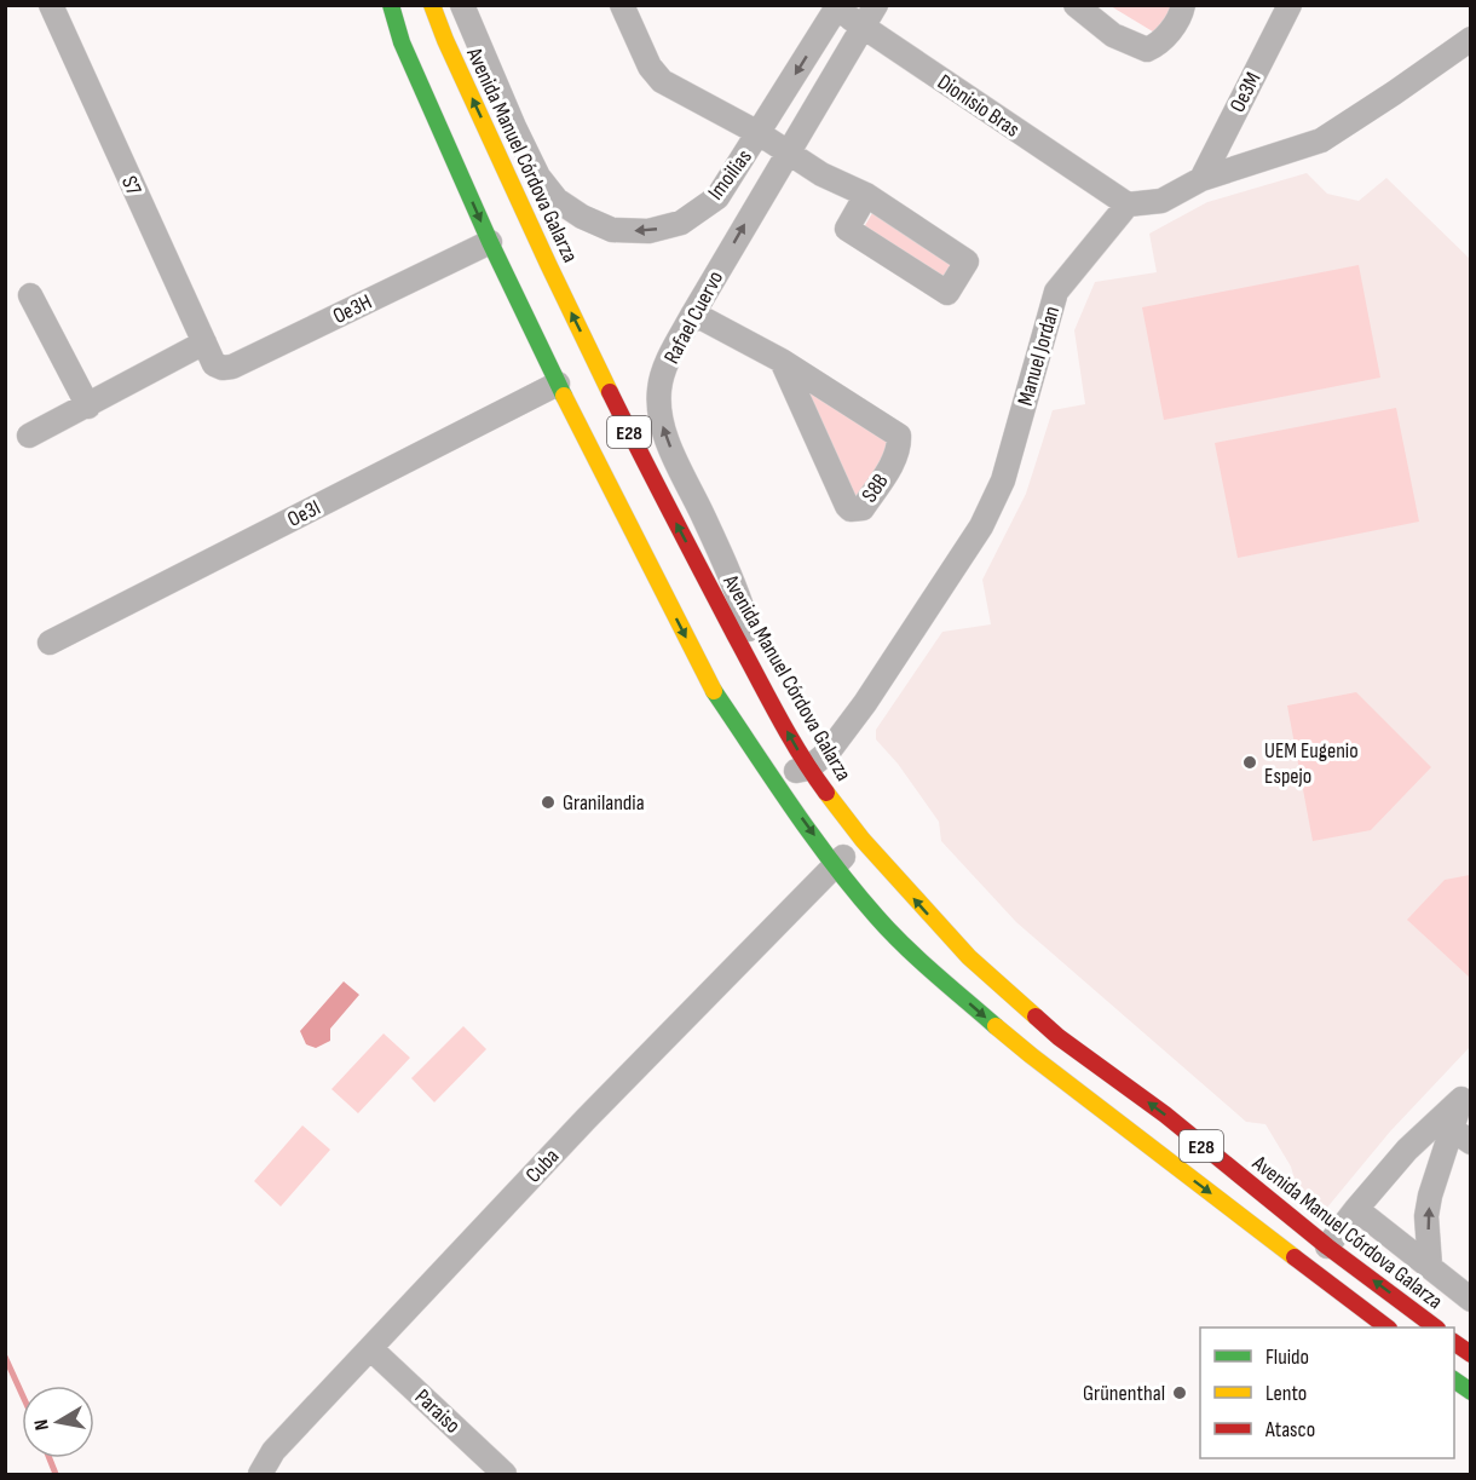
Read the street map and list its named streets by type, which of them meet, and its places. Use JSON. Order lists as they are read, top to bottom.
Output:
{
  "streets": {
    "main road": ["Avenida Manuel Córdova Galarza", "E28"],
    "street": [
      "Oe3M",
      "Dionisio Bras",
      "Imoilias",
      "S7",
      "Oe3H",
      "Rafael Cuervo",
      "Manuel Jordan",
      "S8B",
      "Oe3I",
      "Cuba",
      "Paraiso"
    ]
  },
  "crossings": [
    ["Dionisio Bras", "Imoilias"],
    ["Dionisio Bras", "Rafael Cuervo"],
    ["Dionisio Bras", "Manuel Jordan"],
    ["Avenida Manuel Córdova Galarza", "Rafael Cuervo"],
    ["Avenida Manuel Córdova Galarza", "Manuel Jordan"],
    ["S7", "Oe3H"],
    ["Oe3H", "E28"],
    ["Rafael Cuervo", "S8B"],
    ["E28", "Oe3I"],
    ["E28", "Cuba"],
    ["Cuba", "Paraiso"]
  ],
  "one_way": ["Rafael Cuervo"],
  "places": ["UEM Eugenio Espejo", "Granilandia", "Grünenthal"],
  "legend": ["Fluido", "Lento", "Atasco"],
  "north": "left"
}
